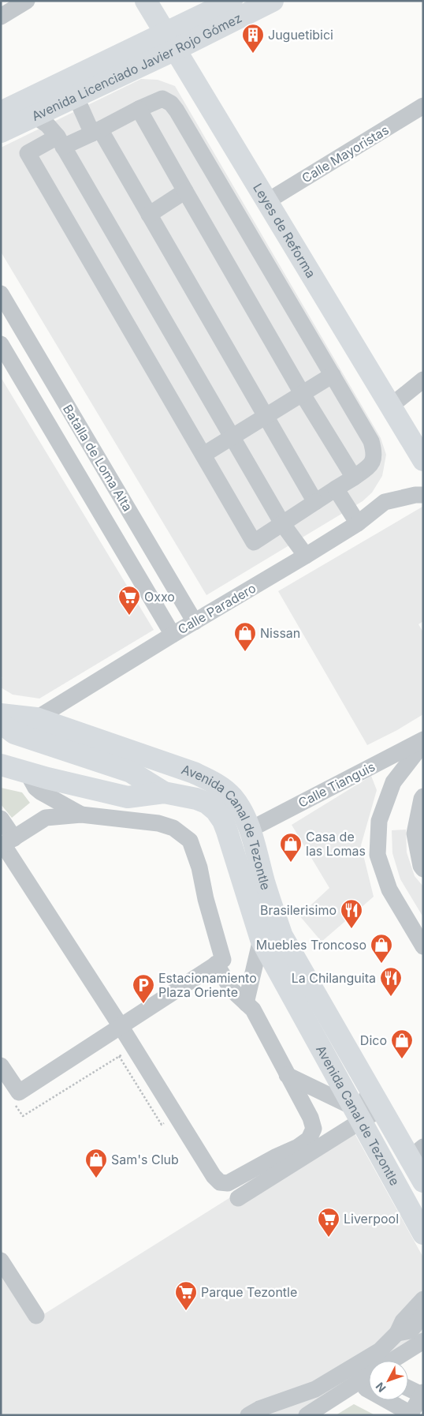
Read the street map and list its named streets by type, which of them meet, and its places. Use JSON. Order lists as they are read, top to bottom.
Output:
{
  "streets": {
    "main road": ["Avenida Licenciado Javier Rojo Gómez", "Leyes de Reforma", "Avenida Canal de Tezontle"],
    "street": [
      "Calle Mayoristas",
      "Batalla de Loma Alta",
      "Calle Paradero",
      "Calle Tianguis"
    ]
  },
  "crossings": [
    ["Avenida Licenciado Javier Rojo Gómez", "Leyes de Reforma"],
    ["Calle Mayoristas", "Leyes de Reforma"],
    ["Batalla de Loma Alta", "Calle Paradero"],
    ["Calle Paradero", "Avenida Canal de Tezontle"],
    ["Calle Tianguis", "Avenida Canal de Tezontle"]
  ],
  "places": {
    "building": ["Juguetibici"],
    "supermarket": ["Oxxo", "Liverpool", "Parque Tezontle"],
    "shop": [
      "Nissan",
      "Casa de las Lomas",
      "Muebles Troncoso",
      "Dico",
      "Sam's Club"
    ],
    "restaurant": ["Brasilerisimo", "La Chilanguita"],
    "parking": ["Estacionamiento Plaza Oriente"]
  },
  "north": "bottom left"
}
